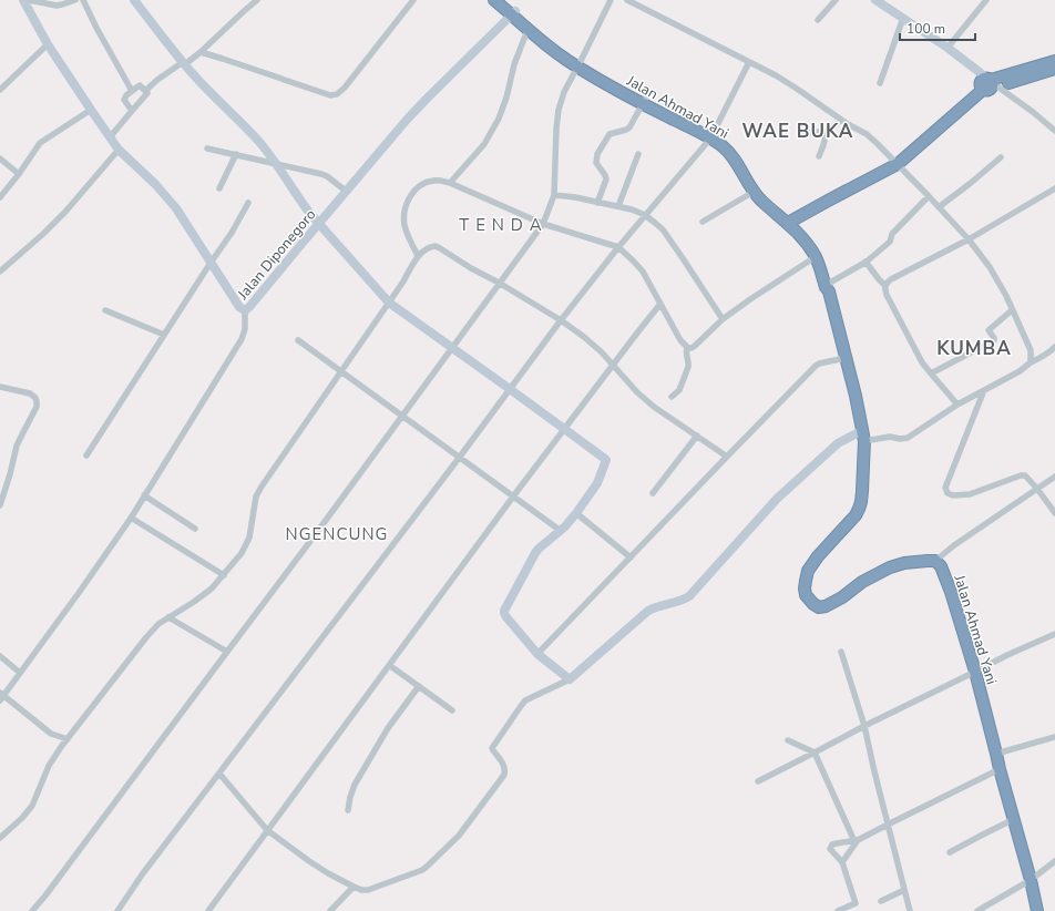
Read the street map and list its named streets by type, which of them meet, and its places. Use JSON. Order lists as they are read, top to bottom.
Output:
{
  "streets": {
    "highway": ["Jalan Ahmad Yani"],
    "street": ["Jalan Diponegoro"]
  },
  "crossings": [
    ["Jalan Ahmad Yani", "Jalan Diponegoro"]
  ],
  "districts": [
    "WAE BUKA",
    "T E N D A",
    "KUMBA",
    "NGENCUNG"
  ],
  "scale_bar": "100 m"
}
